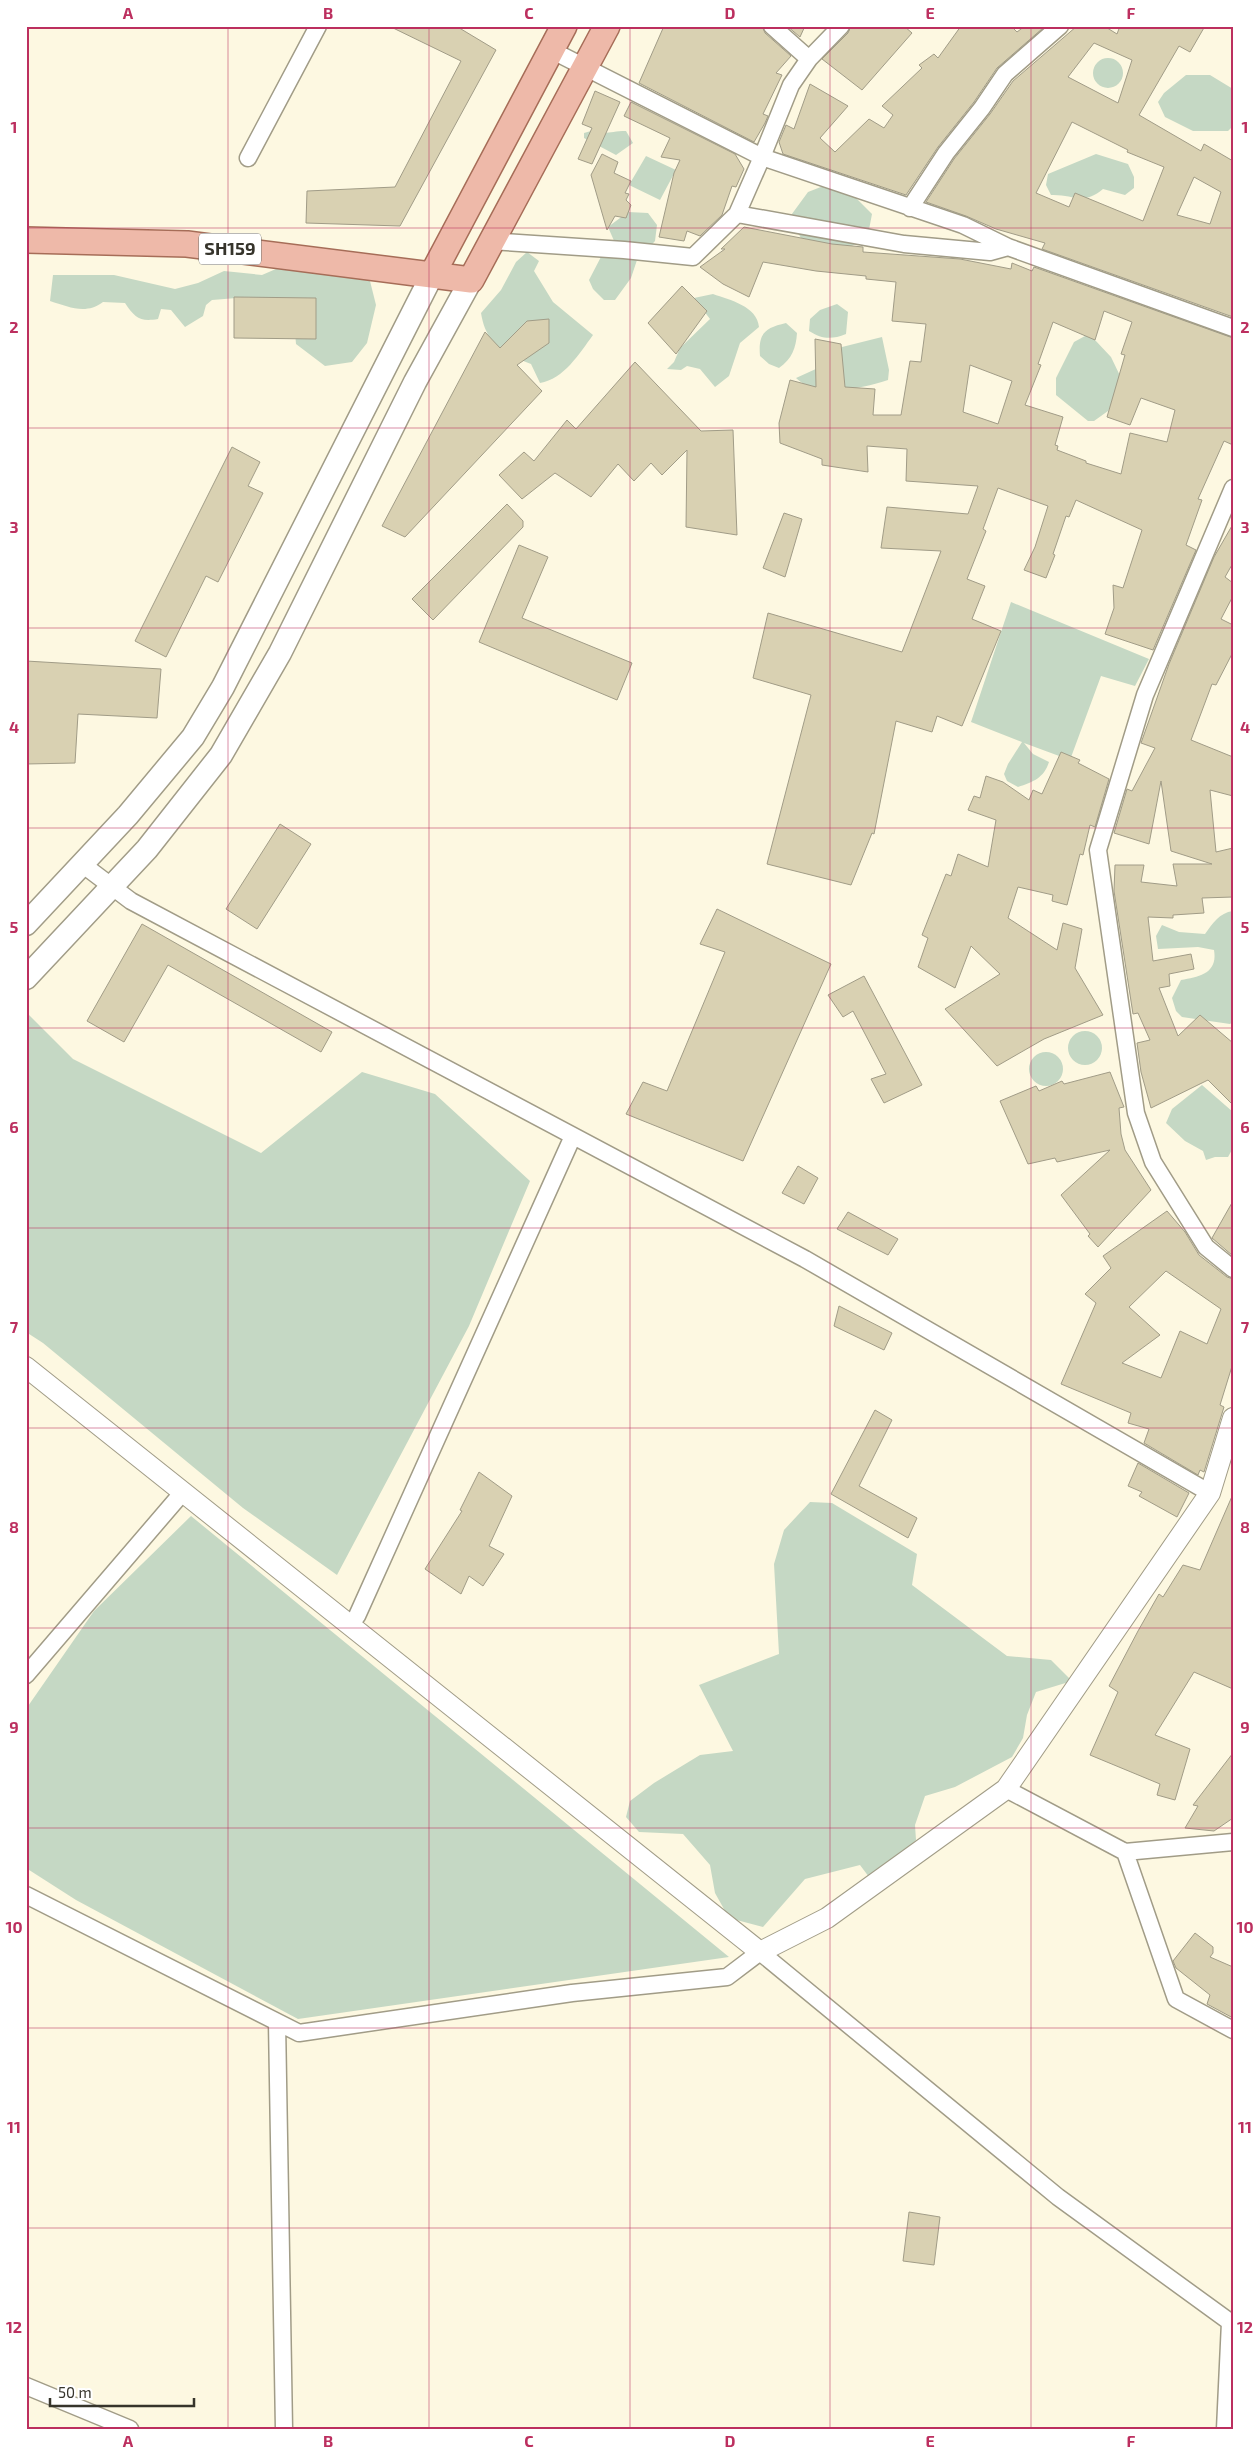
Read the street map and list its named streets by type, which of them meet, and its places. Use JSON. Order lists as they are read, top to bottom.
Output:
{
  "streets": {
    "main road": ["SH159"]
  },
  "scale_bar": "50 m",
  "grid": {
    "columns": [
      "A",
      "B",
      "C",
      "D",
      "E",
      "F"
    ],
    "rows": [
      "1",
      "2",
      "3",
      "4",
      "5",
      "6",
      "7",
      "8",
      "9",
      "10",
      "11",
      "12"
    ]
  }
}
